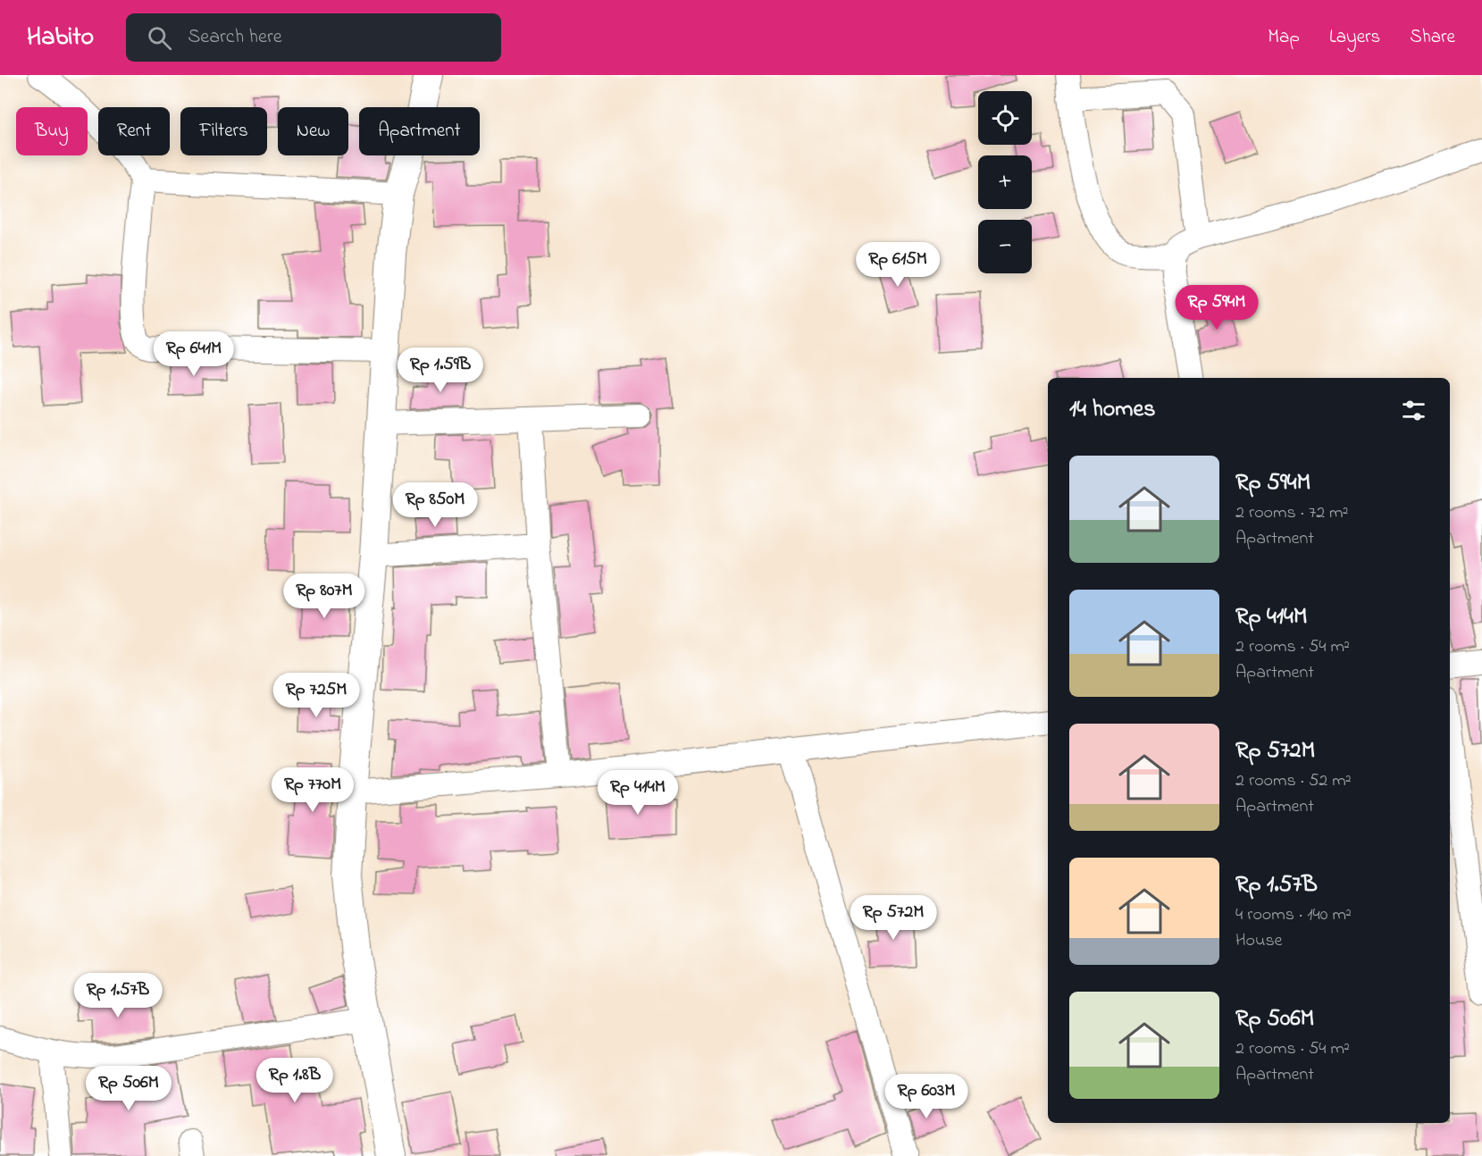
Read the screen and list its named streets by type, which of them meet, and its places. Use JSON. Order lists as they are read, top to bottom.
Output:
{
  "page": {
    "header": "Habito",
    "search": "Search here",
    "nav": ["Map", "Layers", "Share"],
    "map_buttons": ["+", "−"],
    "chip": [
      "Buy",
      "Rent",
      "Filters",
      "New",
      "Apartment"
    ],
    "price": [
      "Rp 615M",
      "Rp 594M",
      "Rp 641M",
      "Rp 1.59B",
      "Rp 850M",
      "Rp 807M",
      "Rp 725M",
      "Rp 770M",
      "Rp 414M",
      "Rp 572M",
      "Rp 1.57B",
      "Rp 1.8B",
      "Rp 506M",
      "Rp 603M"
    ],
    "heading": "14 homes",
    "list": [
      {
        "name": "Rp 594M",
        "note": "2 rooms · 72 m² · Apartment"
      },
      {
        "name": "Rp 414M",
        "note": "2 rooms · 54 m² · Apartment"
      },
      {
        "name": "Rp 572M",
        "note": "2 rooms · 52 m² · Apartment"
      },
      {
        "name": "Rp 1.57B",
        "note": "4 rooms · 140 m² · House"
      },
      {
        "name": "Rp 506M",
        "note": "2 rooms · 54 m² · Apartment"
      }
    ]
  }
}
